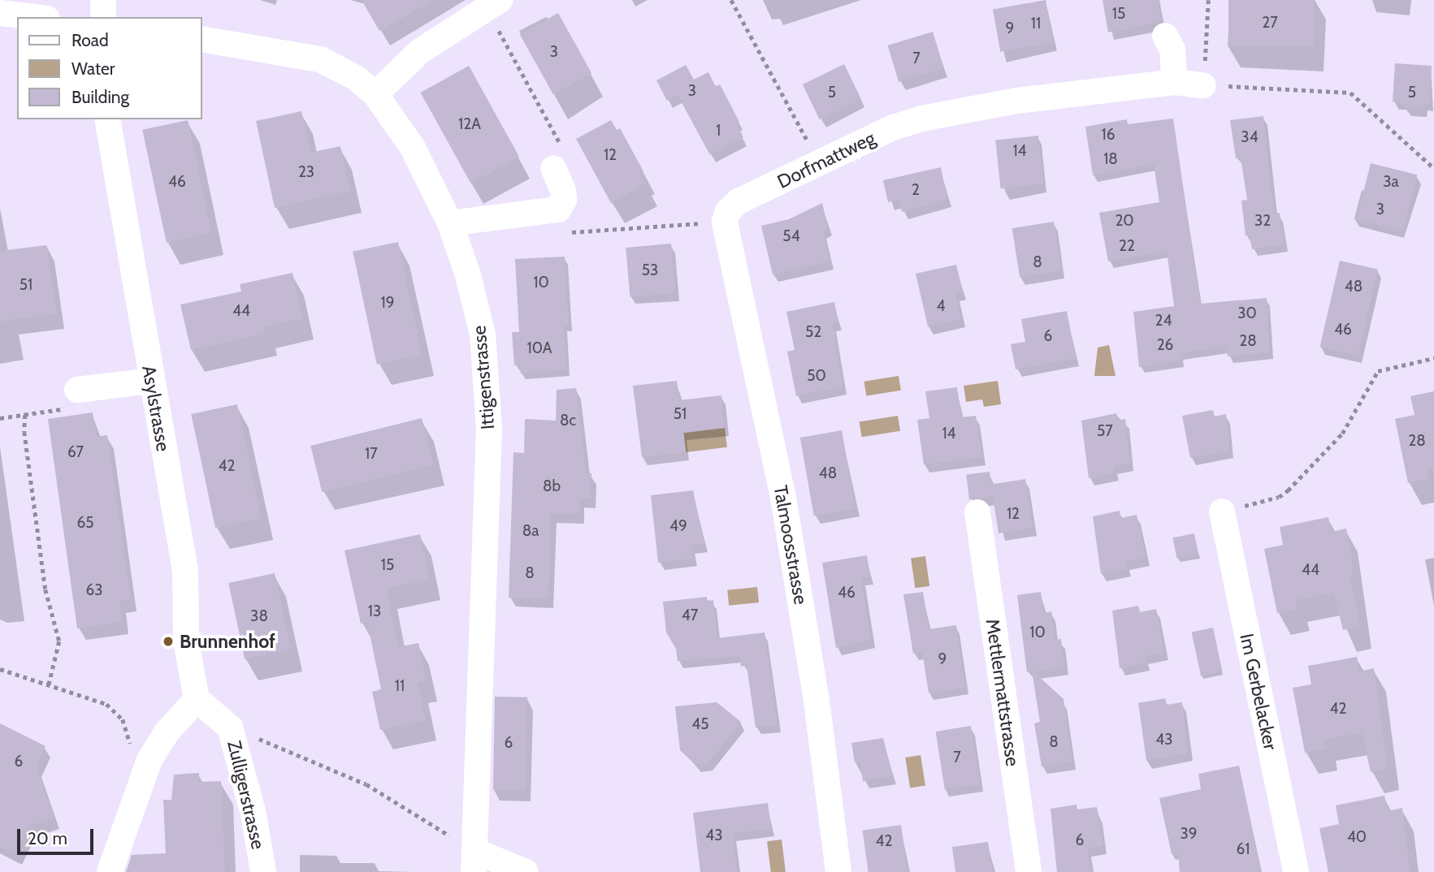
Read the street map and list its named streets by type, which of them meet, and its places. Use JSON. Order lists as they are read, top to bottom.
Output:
{
  "streets": {
    "street": [
      "Dorfmattweg",
      "Ittigenstrasse",
      "Asylstrasse",
      "Talmoosstrasse",
      "Im Gerbelacker",
      "Mettlermattstrasse",
      "Zulligerstrasse"
    ]
  },
  "crossings": [
    ["Dorfmattweg", "Talmoosstrasse"],
    ["Asylstrasse", "Zulligerstrasse"]
  ],
  "places": ["Brunnenhof"],
  "house_numbers": [
    "15",
    "27",
    "11",
    "9",
    "3",
    "7",
    "3",
    "5",
    "5",
    "12A",
    "1",
    "16",
    "34",
    "14",
    "12",
    "18",
    "23",
    "46",
    "3a",
    "2",
    "3",
    "20",
    "32",
    "54",
    "22",
    "8",
    "53",
    "10",
    "51",
    "48",
    "19",
    "4",
    "44",
    "30",
    "24",
    "46",
    "52",
    "6",
    "28",
    "26",
    "10A",
    "50",
    "51",
    "8c",
    "57",
    "14",
    "28",
    "67",
    "17",
    "42",
    "48",
    "8b",
    "12",
    "65",
    "49",
    "8a",
    "15",
    "44",
    "8",
    "63",
    "46",
    "13",
    "47",
    "38",
    "10",
    "9",
    "11",
    "42",
    "45",
    "43",
    "8",
    "6",
    "7",
    "6",
    "39",
    "43",
    "40",
    "6",
    "42",
    "61"
  ],
  "legend": ["Road", "Water", "Building"],
  "scale_bar": "20 m"
}
